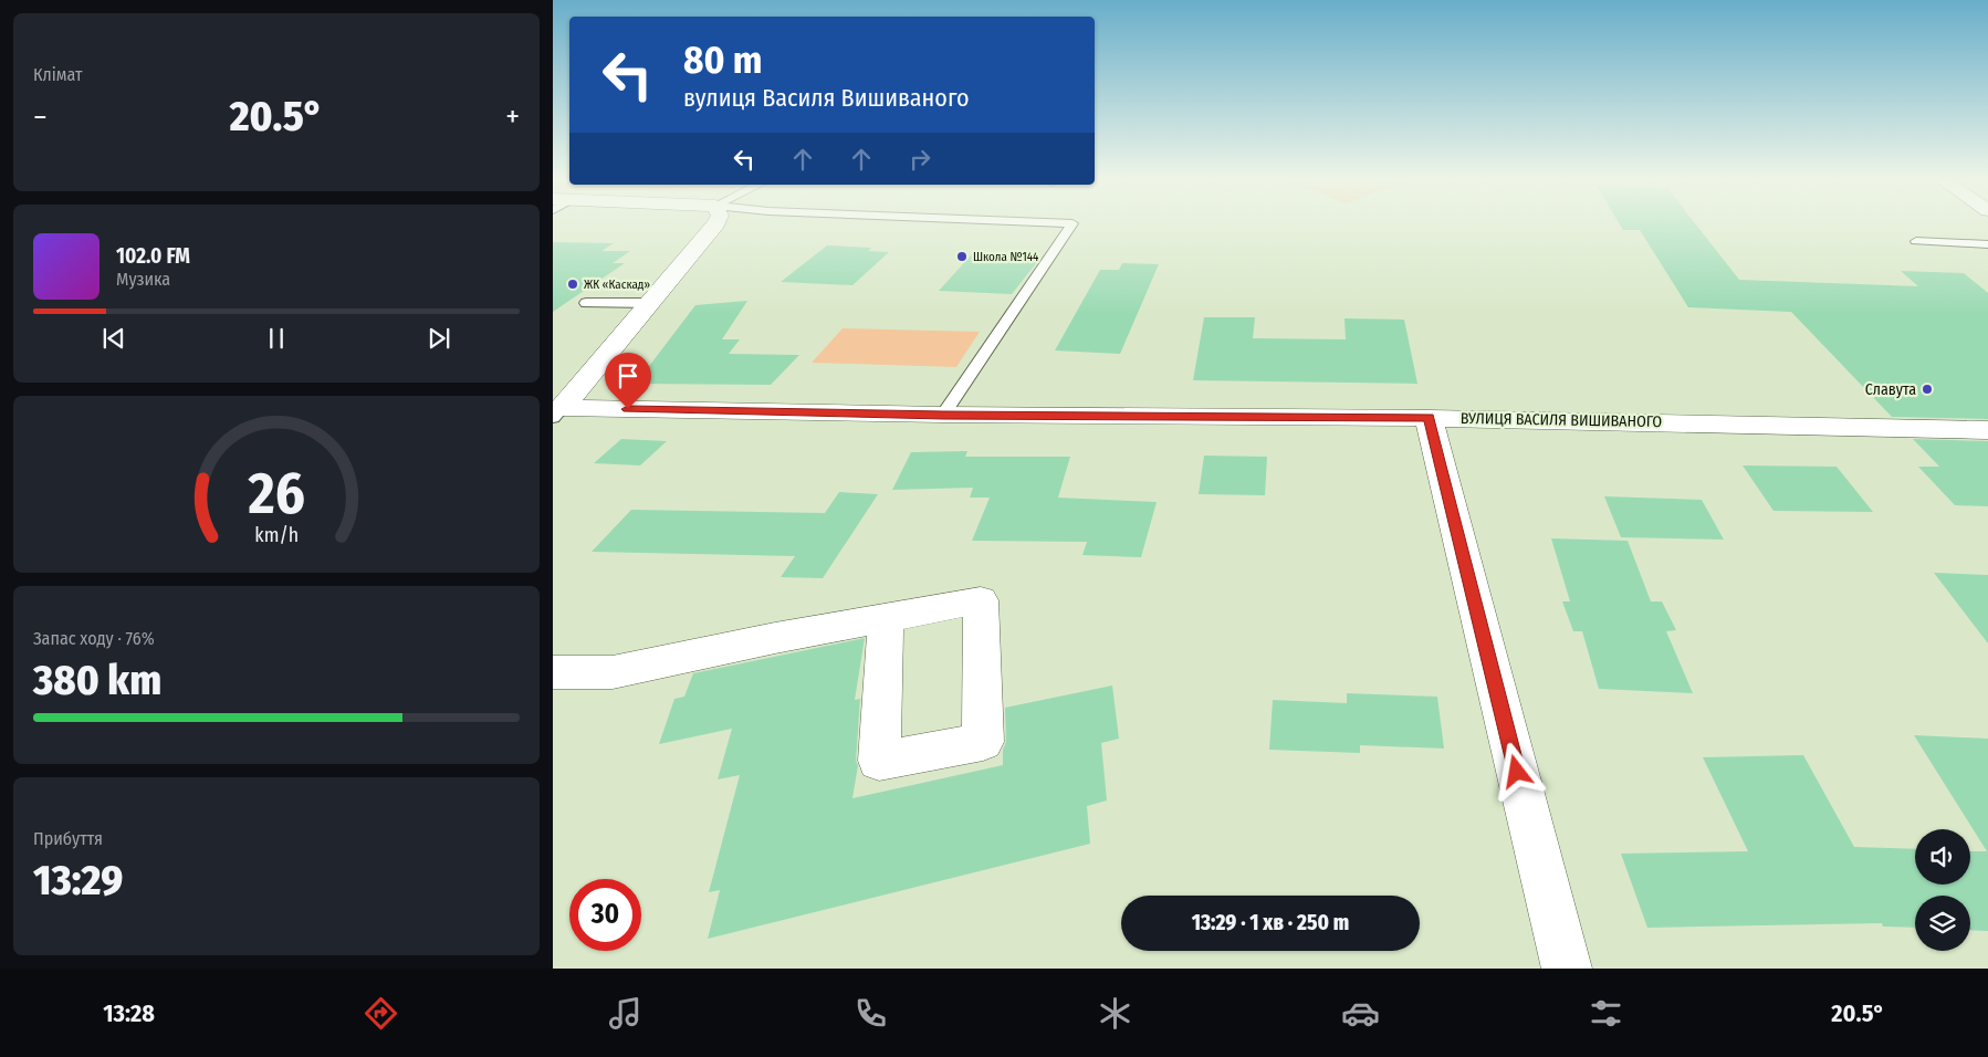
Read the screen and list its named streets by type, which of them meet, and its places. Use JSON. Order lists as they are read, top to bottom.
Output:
{
  "streets": {
    "street": ["ВУЛИЦЯ ВАСИЛЯ ВИШИВАНОГО"]
  },
  "places": ["Школа №144", "ЖК «Каскад»", "Славута"],
  "page": {
    "tile": [
      "Клімат",
      ["Запас ходу · 76%", "380 km"],
      ["Прибуття", "13:29"]
    ],
    "turn": ["80 m", "вулиця Василя Вишиваного"],
    "heat": ["−", "20.5°", "+"],
    "song": ["102.0 FM", "Музика"],
    "limit": "30",
    "trip": "13:29 · 1 хв · 250 m",
    "tabs": ["13:28", "20.5°"],
    "gauge": ["26", "km/h"]
  }
}
